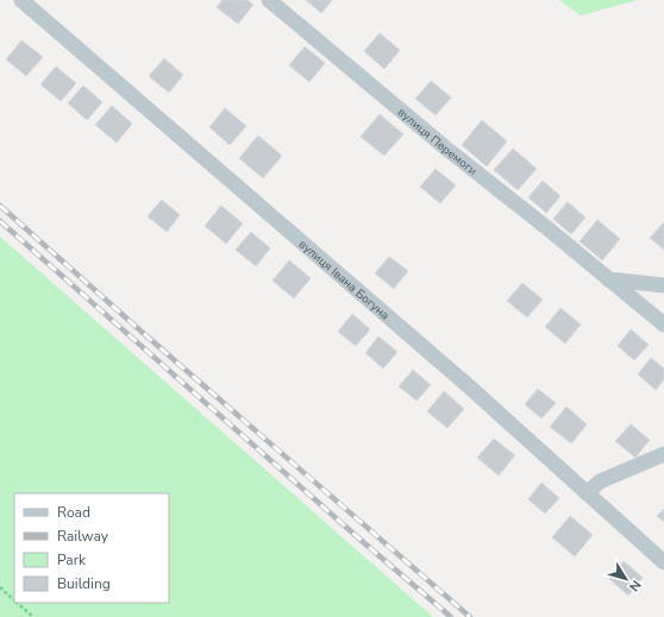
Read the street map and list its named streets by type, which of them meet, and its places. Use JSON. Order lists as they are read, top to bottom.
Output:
{
  "streets": {
    "street": ["вулиця Перемоги", "вулиця Івана Богуна"]
  },
  "legend": [
    "Road",
    "Railway",
    "Park",
    "Building"
  ],
  "north": "bottom right"
}
